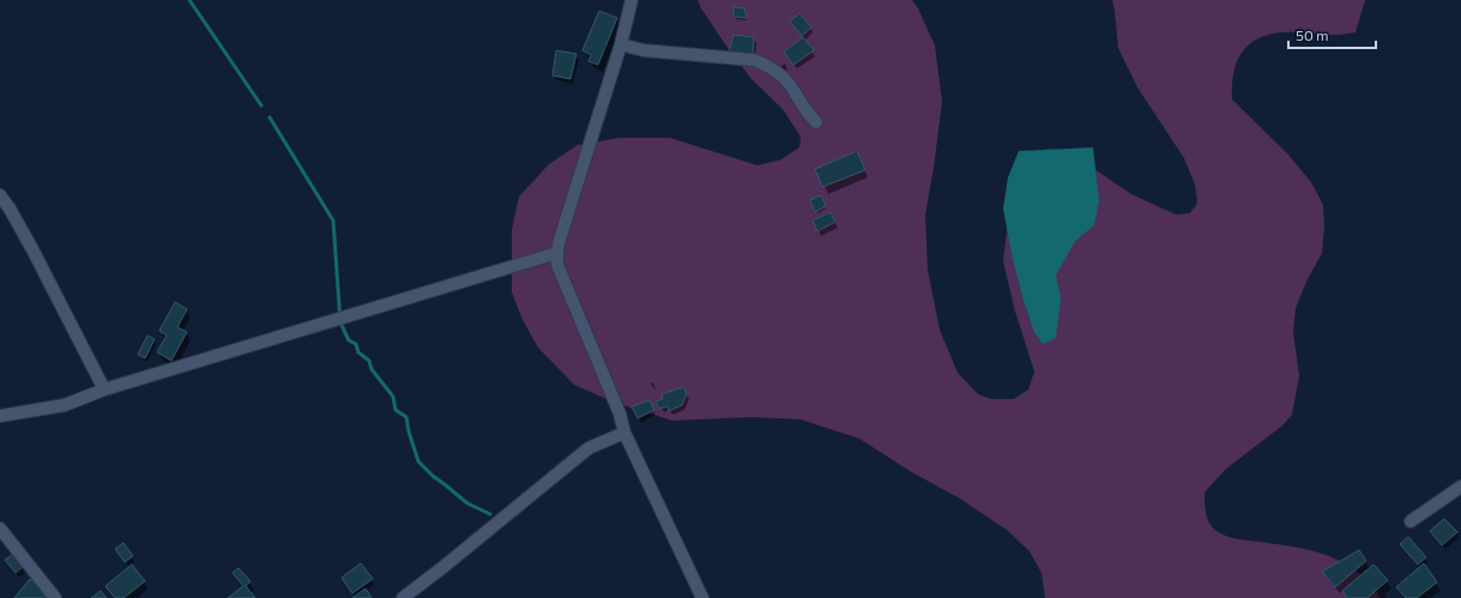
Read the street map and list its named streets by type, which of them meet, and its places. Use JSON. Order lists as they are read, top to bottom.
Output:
{
  "scale_bar": "50 m"
}
